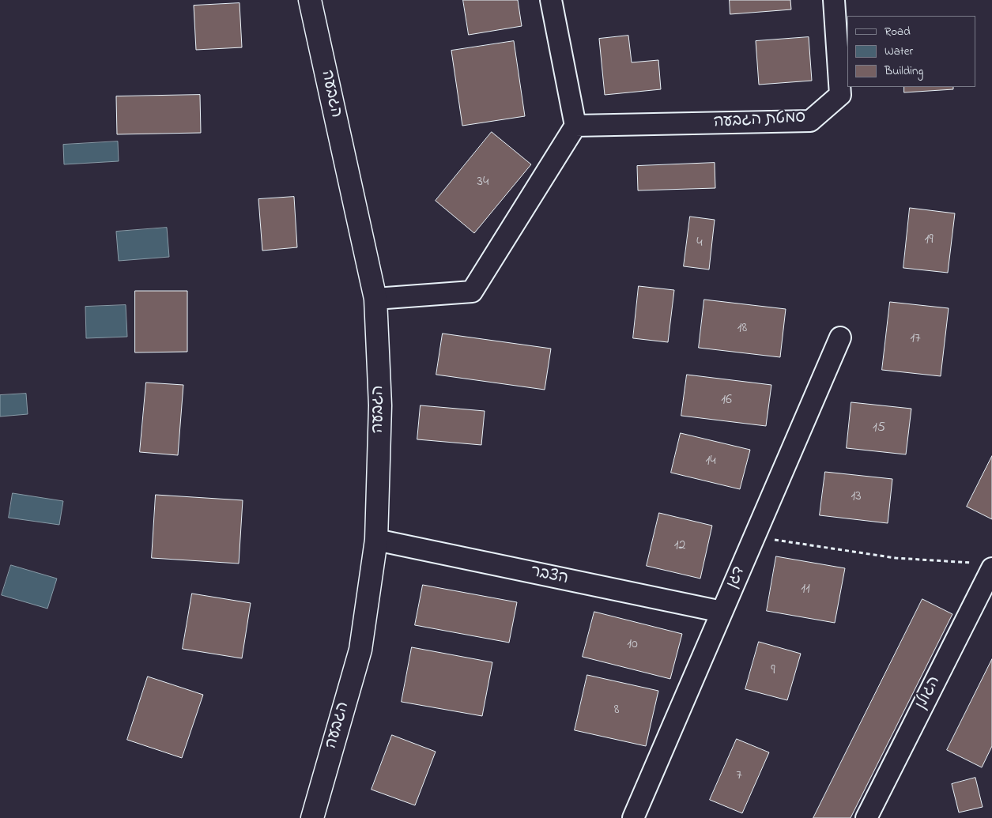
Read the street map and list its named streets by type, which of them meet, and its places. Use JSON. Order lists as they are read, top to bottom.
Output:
{
  "streets": {
    "street": [
      "הגבעה",
      "סמטת הגבעה",
      "הצבר",
      "דגן",
      "הגולן"
    ]
  },
  "crossings": [
    ["הגבעה", "הצבר"],
    ["הצבר", "דגן"]
  ],
  "house_numbers": [
    "34",
    "19",
    "4",
    "18",
    "17",
    "16",
    "15",
    "14",
    "13",
    "12",
    "11",
    "10",
    "9",
    "8",
    "7"
  ],
  "legend": ["Road", "Water", "Building"]
}
